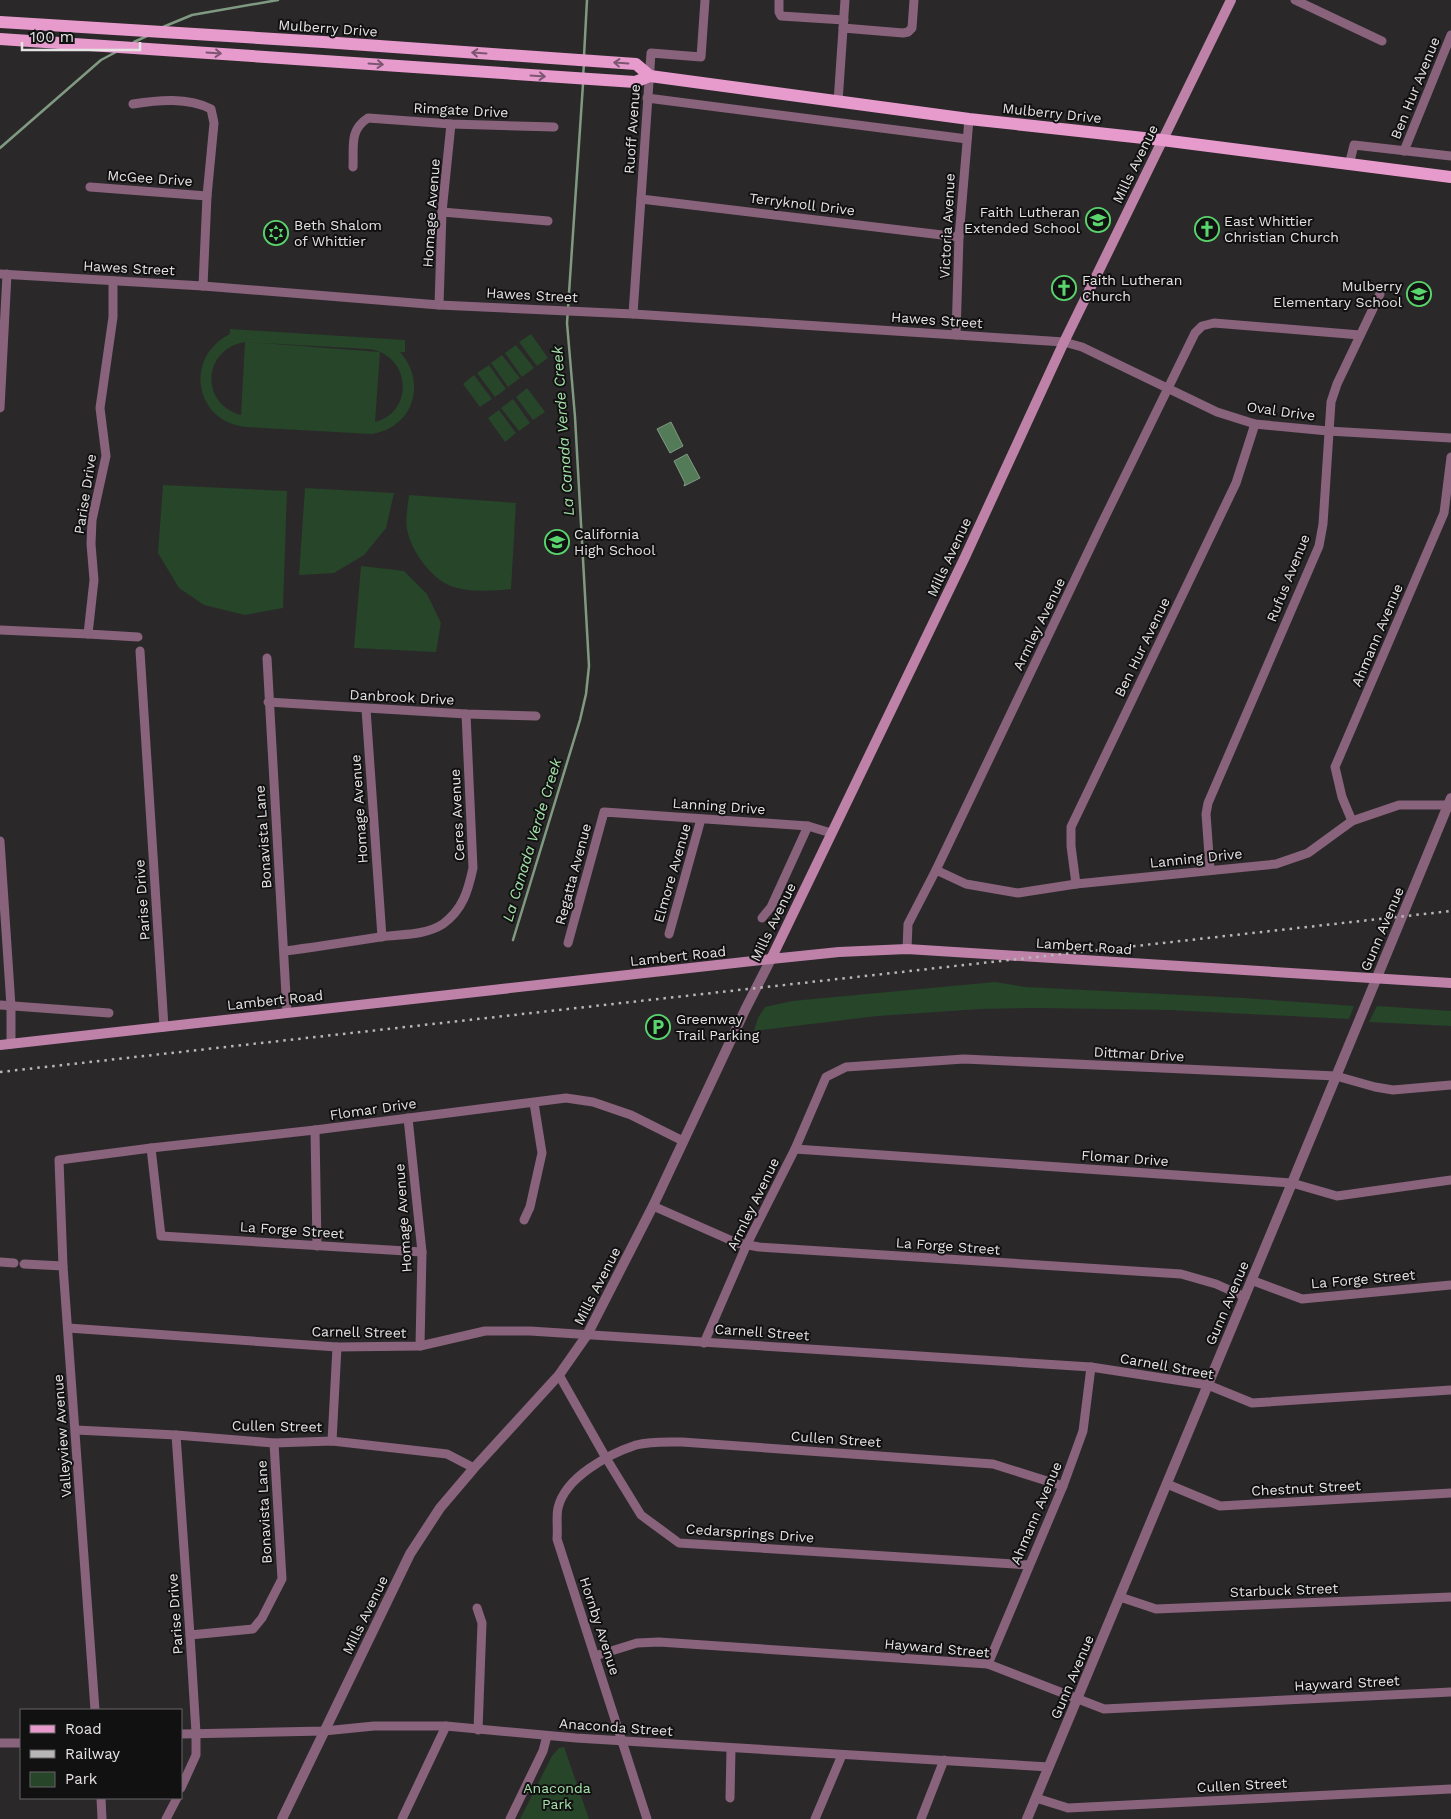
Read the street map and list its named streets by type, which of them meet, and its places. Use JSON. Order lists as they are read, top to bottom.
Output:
{
  "streets": {
    "main road": ["Mulberry Drive", "Mills Avenue", "Lambert Road"],
    "street": [
      "Ben Hur Avenue",
      "Rimgate Drive",
      "Ruoff Avenue",
      "McGee Drive",
      "Terryknoll Drive",
      "Homage Avenue",
      "Victoria Avenue",
      "Hawes Street",
      "Oval Drive",
      "Parise Drive",
      "Rufus Avenue",
      "Armley Avenue",
      "Ahmann Avenue",
      "Danbrook Drive",
      "Lanning Drive",
      "Ceres Avenue",
      "Bonavista Lane",
      "Elmore Avenue",
      "Regatta Avenue",
      "Gunn Avenue",
      "Dittmar Drive",
      "Flomar Drive",
      "La Forge Street",
      "Carnell Street",
      "Cullen Street",
      "Valleyview Avenue",
      "Chestnut Street",
      "Cedarsprings Drive",
      "Starbuck Street",
      "Hornby Avenue",
      "Hayward Street",
      "Anaconda Street"
    ]
  },
  "crossings": [
    ["Mulberry Drive", "Ruoff Avenue"],
    ["Mulberry Drive", "Mills Avenue"],
    ["Mulberry Drive", "Victoria Avenue"],
    ["Ben Hur Avenue", "Oval Drive"],
    ["Ben Hur Avenue", "Lanning Drive"],
    ["Rimgate Drive", "Homage Avenue"],
    ["Ruoff Avenue", "Terryknoll Drive"],
    ["Ruoff Avenue", "Hawes Street"],
    ["Mills Avenue", "Hawes Street"],
    ["Mills Avenue", "Oval Drive"],
    ["Mills Avenue", "Lanning Drive"],
    ["Mills Avenue", "Lambert Road"],
    ["Mills Avenue", "Flomar Drive"],
    ["Mills Avenue", "La Forge Street"],
    ["Mills Avenue", "Carnell Street"],
    ["Mills Avenue", "Cullen Street"],
    ["Mills Avenue", "Cedarsprings Drive"],
    ["Mills Avenue", "Anaconda Street"],
    ["Terryknoll Drive", "Victoria Avenue"],
    ["Homage Avenue", "Hawes Street"],
    ["Homage Avenue", "Danbrook Drive"],
    ["Homage Avenue", "Ceres Avenue"],
    ["Homage Avenue", "Flomar Drive"],
    ["Homage Avenue", "La Forge Street"],
    ["Homage Avenue", "Carnell Street"],
    ["Victoria Avenue", "Hawes Street"],
    ["Hawes Street", "Oval Drive"],
    ["Hawes Street", "Parise Drive"],
    ["Oval Drive", "Rufus Avenue"],
    ["Oval Drive", "Armley Avenue"],
    ["Parise Drive", "Bonavista Lane"],
    ["Parise Drive", "Lambert Road"],
    ["Parise Drive", "Cullen Street"],
    ["Parise Drive", "Anaconda Street"],
    ["Rufus Avenue", "Armley Avenue"],
    ["Rufus Avenue", "Lanning Drive"],
    ["Armley Avenue", "Lanning Drive"],
    ["Armley Avenue", "Lambert Road"],
    ["Armley Avenue", "Dittmar Drive"],
    ["Armley Avenue", "Flomar Drive"],
    ["Armley Avenue", "La Forge Street"],
    ["Armley Avenue", "Carnell Street"],
    ["Ahmann Avenue", "Lanning Drive"],
    ["Ahmann Avenue", "Carnell Street"],
    ["Ahmann Avenue", "Cullen Street"],
    ["Ahmann Avenue", "Cedarsprings Drive"],
    ["Ahmann Avenue", "Hayward Street"],
    ["Danbrook Drive", "Ceres Avenue"],
    ["Danbrook Drive", "Bonavista Lane"],
    ["Lanning Drive", "Elmore Avenue"],
    ["Lanning Drive", "Regatta Avenue"],
    ["Lanning Drive", "Gunn Avenue"],
    ["Bonavista Lane", "Lambert Road"],
    ["Bonavista Lane", "Cullen Street"],
    ["Gunn Avenue", "Lambert Road"],
    ["Gunn Avenue", "Dittmar Drive"],
    ["Gunn Avenue", "Flomar Drive"],
    ["Gunn Avenue", "La Forge Street"],
    ["Gunn Avenue", "Carnell Street"],
    ["Gunn Avenue", "Cullen Street"],
    ["Gunn Avenue", "Chestnut Street"],
    ["Gunn Avenue", "Starbuck Street"],
    ["Gunn Avenue", "Hayward Street"],
    ["Gunn Avenue", "Anaconda Street"],
    ["Flomar Drive", "La Forge Street"],
    ["Flomar Drive", "Valleyview Avenue"],
    ["Carnell Street", "Valleyview Avenue"],
    ["Cullen Street", "Valleyview Avenue"],
    ["Cullen Street", "Cedarsprings Drive"],
    ["Cullen Street", "Hornby Avenue"],
    ["Cedarsprings Drive", "Hornby Avenue"],
    ["Hornby Avenue", "Hayward Street"],
    ["Hornby Avenue", "Anaconda Street"]
  ],
  "water": ["La Canada Verde Creek"],
  "parks": ["Anaconda Park"],
  "places": {
    "school or university": ["Faith Lutheran Extended School", "Mulberry Elementary School", "California High School"],
    "church": ["East Whittier Christian Church", "Faith Lutheran Church"],
    "synagogue": ["Beth Shalom of Whittier"],
    "parking": ["Greenway Trail Parking"]
  },
  "legend": ["Road", "Railway", "Park"],
  "scale_bar": "100 m"
}
